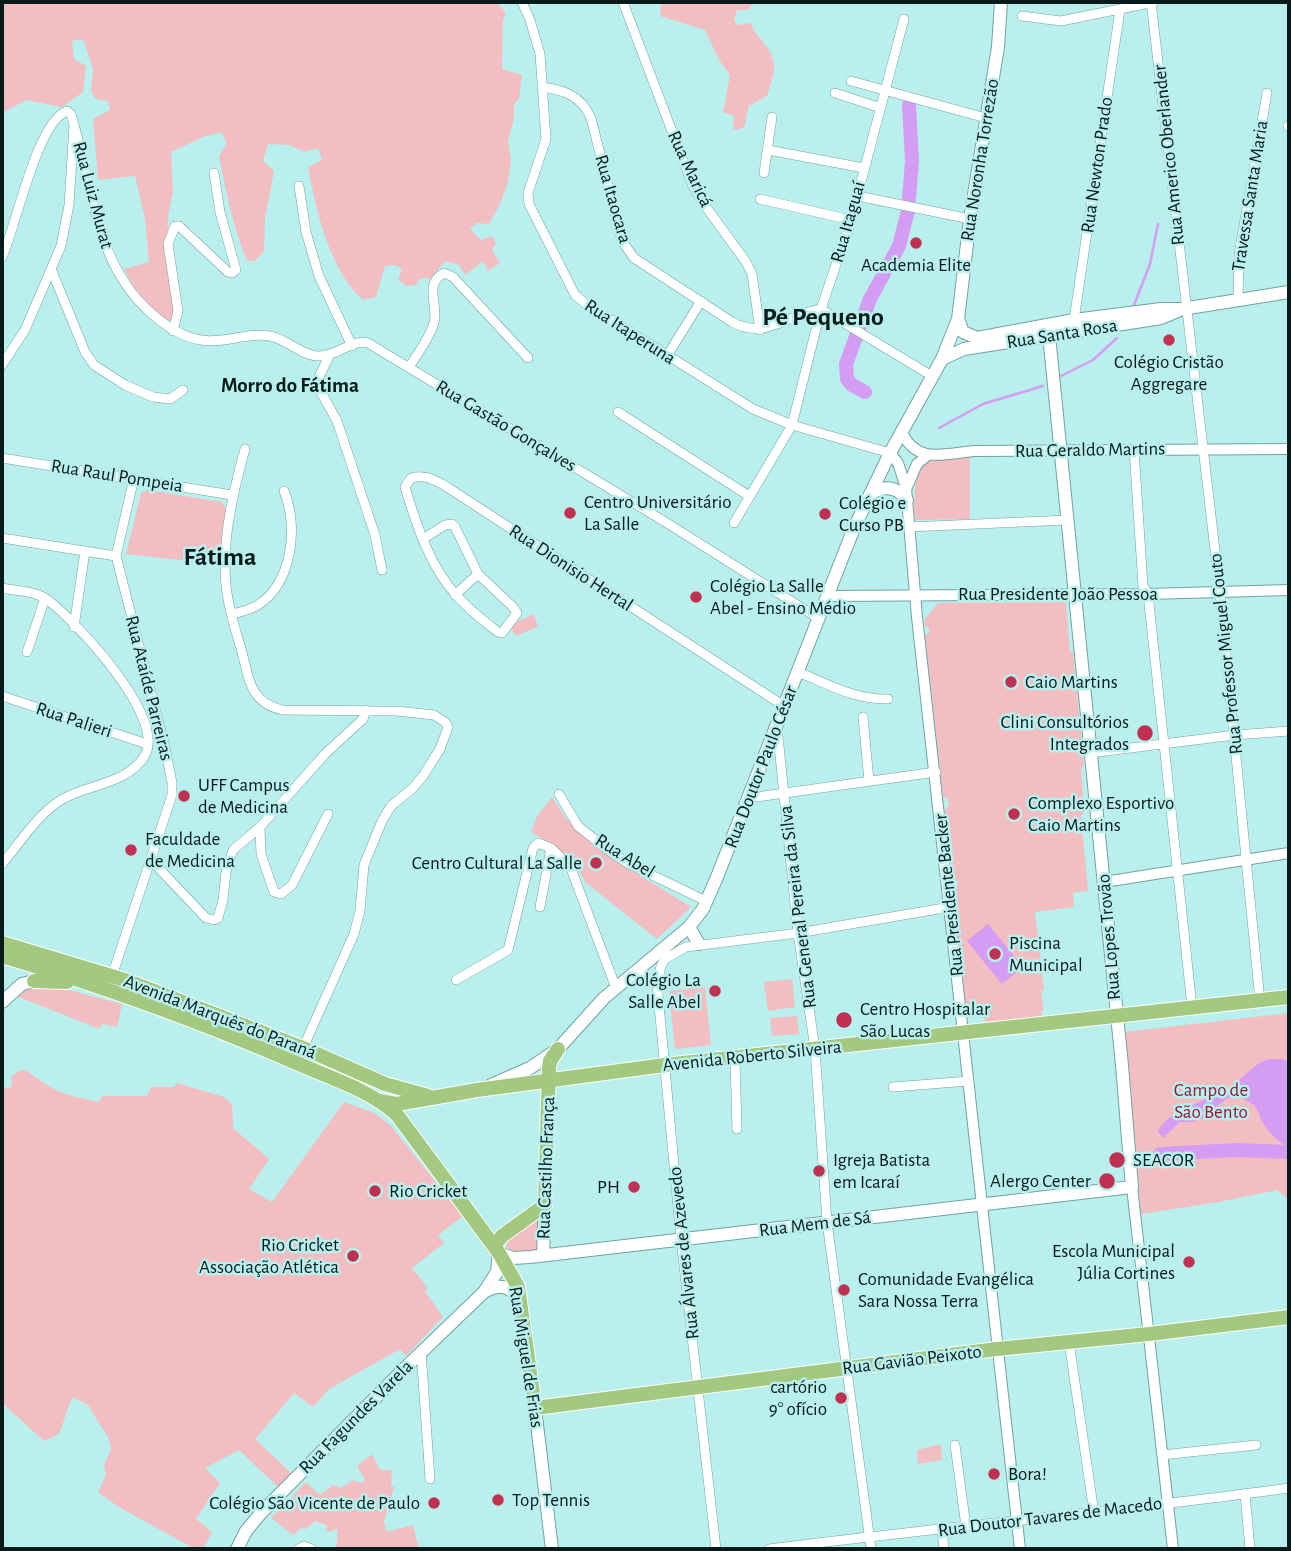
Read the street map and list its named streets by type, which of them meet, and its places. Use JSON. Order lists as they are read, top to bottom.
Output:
{
  "streets": {
    "main road": [
      "Rua Noronha Torrezão",
      "Rua Santa Rosa",
      "Rua Doutor Paulo César",
      "Rua Lopes Trovão",
      "Avenida Marquês do Paraná",
      "Avenida Roberto Silveira",
      "Rua Castilho França",
      "Rua Mem de Sá",
      "Rua Miguel de Frias",
      "Rua Gavião Peixoto",
      "Rua Fagundes Varela"
    ],
    "street": [
      "Rua Americo Oberlander",
      "Rua Newton Prado",
      "Rua Maricá",
      "Rua Luiz Murat",
      "Travessa Santa Maria",
      "Rua Itaocara",
      "Rua Itaguaí",
      "Rua Itaperuna",
      "Rua Gastão Gonçalves",
      "Rua Geraldo Martins",
      "Rua Raul Pompeia",
      "Rua Dionisio Hertal",
      "Rua Presidente João Pessoa",
      "Rua Professor Miguel Couto",
      "Rua Ataíde Parreiras",
      "Rua Palieri",
      "Rua Abel",
      "Rua Presidente Backer",
      "Rua General Pereira da Silva",
      "Rua Álvares de Azevedo",
      "Rua Doutor Tavares de Macedo"
    ]
  },
  "crossings": [
    ["Rua Americo Oberlander", "Rua Santa Rosa"],
    ["Rua Americo Oberlander", "Rua Professor Miguel Couto"],
    ["Rua Noronha Torrezão", "Rua Santa Rosa"],
    ["Rua Noronha Torrezão", "Rua Doutor Paulo César"],
    ["Rua Newton Prado", "Rua Santa Rosa"],
    ["Rua Maricá", "Rua Itaocara"],
    ["Travessa Santa Maria", "Rua Santa Rosa"],
    ["Rua Itaocara", "Rua Itaperuna"],
    ["Rua Itaguaí", "Rua Itaperuna"],
    ["Rua Itaperuna", "Rua Doutor Paulo César"],
    ["Rua Itaperuna", "Rua Presidente Backer"],
    ["Rua Santa Rosa", "Rua Professor Miguel Couto"],
    ["Rua Santa Rosa", "Rua Doutor Paulo César"],
    ["Rua Santa Rosa", "Rua Lopes Trovão"],
    ["Rua Gastão Gonçalves", "Rua Doutor Paulo César"],
    ["Rua Geraldo Martins", "Rua Professor Miguel Couto"],
    ["Rua Geraldo Martins", "Rua Lopes Trovão"],
    ["Rua Raul Pompeia", "Rua Ataíde Parreiras"],
    ["Rua Dionisio Hertal", "Rua Doutor Paulo César"],
    ["Rua Presidente João Pessoa", "Rua Professor Miguel Couto"],
    ["Rua Presidente João Pessoa", "Rua Doutor Paulo César"],
    ["Rua Presidente João Pessoa", "Rua Presidente Backer"],
    ["Rua Presidente João Pessoa", "Rua Lopes Trovão"],
    ["Rua Professor Miguel Couto", "Avenida Roberto Silveira"],
    ["Rua Ataíde Parreiras", "Avenida Marquês do Paraná"],
    ["Rua Doutor Paulo César", "Rua Abel"],
    ["Rua Doutor Paulo César", "Rua Presidente Backer"],
    ["Rua Doutor Paulo César", "Rua General Pereira da Silva"],
    ["Rua Doutor Paulo César", "Avenida Marquês do Paraná"],
    ["Rua Doutor Paulo César", "Avenida Roberto Silveira"],
    ["Rua Doutor Paulo César", "Rua Castilho França"],
    ["Rua Presidente Backer", "Avenida Roberto Silveira"],
    ["Rua Presidente Backer", "Rua Mem de Sá"],
    ["Rua Presidente Backer", "Rua Gavião Peixoto"],
    ["Rua Presidente Backer", "Rua Doutor Tavares de Macedo"],
    ["Rua General Pereira da Silva", "Avenida Roberto Silveira"],
    ["Rua General Pereira da Silva", "Rua Mem de Sá"],
    ["Rua General Pereira da Silva", "Rua Gavião Peixoto"],
    ["Rua General Pereira da Silva", "Rua Doutor Tavares de Macedo"],
    ["Rua Lopes Trovão", "Avenida Roberto Silveira"],
    ["Rua Lopes Trovão", "Rua Mem de Sá"],
    ["Rua Lopes Trovão", "Rua Gavião Peixoto"],
    ["Rua Lopes Trovão", "Rua Doutor Tavares de Macedo"],
    ["Avenida Marquês do Paraná", "Rua Miguel de Frias"],
    ["Avenida Roberto Silveira", "Rua Castilho França"],
    ["Avenida Roberto Silveira", "Rua Álvares de Azevedo"],
    ["Rua Castilho França", "Rua Mem de Sá"],
    ["Rua Mem de Sá", "Rua Álvares de Azevedo"],
    ["Rua Mem de Sá", "Rua Miguel de Frias"],
    ["Rua Mem de Sá", "Rua Fagundes Varela"],
    ["Rua Álvares de Azevedo", "Rua Gavião Peixoto"],
    ["Rua Miguel de Frias", "Rua Gavião Peixoto"],
    ["Rua Miguel de Frias", "Rua Fagundes Varela"]
  ],
  "districts": ["Pé Pequeno", "Morro do Fátima", "Fátima"],
  "parks": ["Campo de São Bento"],
  "places": [
    "Academia Elite",
    "Colégio Cristão Aggregare",
    "Centro Universitário La Salle",
    "Colégio e Curso PB",
    "Colégio La Salle Abel - Ensino Médio",
    "Caio Martins",
    "Clini Consultórios Integrados",
    "UFF Campus de Medicina",
    "Complexo Esportivo Caio Martins",
    "Faculdade de Medicina",
    "Centro Cultural La Salle",
    "Piscina Municipal",
    "Colégio La Salle Abel",
    "Centro Hospitalar São Lucas",
    "SEACOR",
    "Igreja Batista em Icaraí",
    "Alergo Center",
    "PH",
    "Rio Cricket",
    "Rio Cricket Associação Atlética",
    "Escola Municipal Júlia Cortines",
    "Comunidade Evangélica Sara Nossa Terra",
    "cartório 9° ofício",
    "Bora!",
    "Top Tennis",
    "Colégio São Vicente de Paulo"
  ]
}
